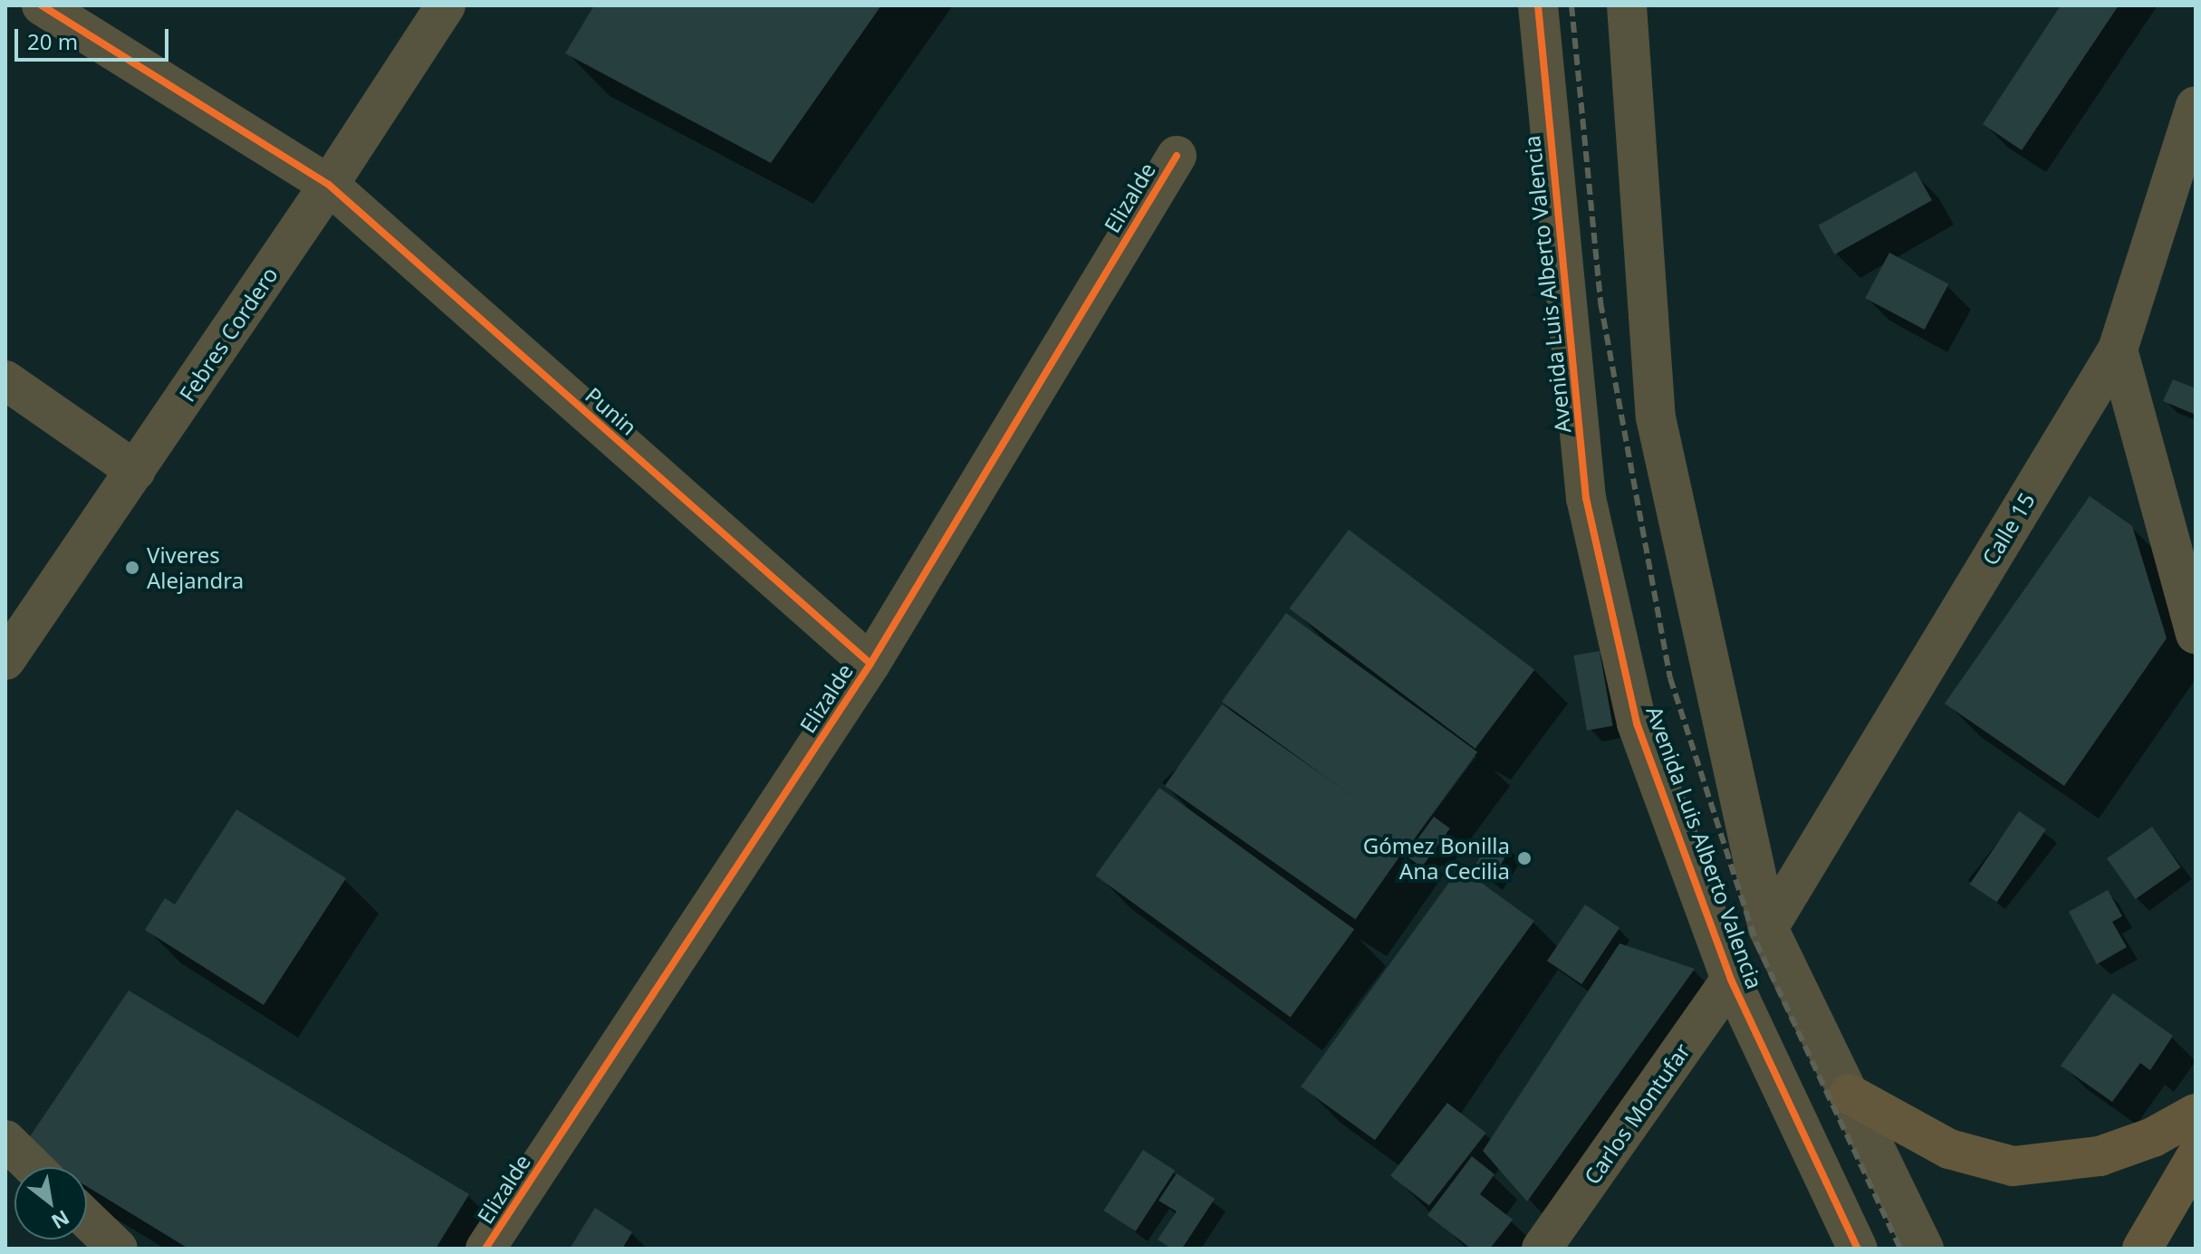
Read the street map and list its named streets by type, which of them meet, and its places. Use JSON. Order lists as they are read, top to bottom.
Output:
{
  "streets": {
    "street": [
      "Elizalde",
      "Avenida Luis Alberto Valencia",
      "Febres Cordero",
      "Punin",
      "Calle 15",
      "Carlos Montufar"
    ]
  },
  "crossings": [
    ["Elizalde", "Punin"],
    ["Avenida Luis Alberto Valencia", "Calle 15"],
    ["Avenida Luis Alberto Valencia", "Carlos Montufar"],
    ["Febres Cordero", "Punin"]
  ],
  "places": ["Viveres Alejandra", "Gómez Bonilla Ana Cecilia"],
  "scale_bar": "20 m",
  "north": "bottom right"
}
